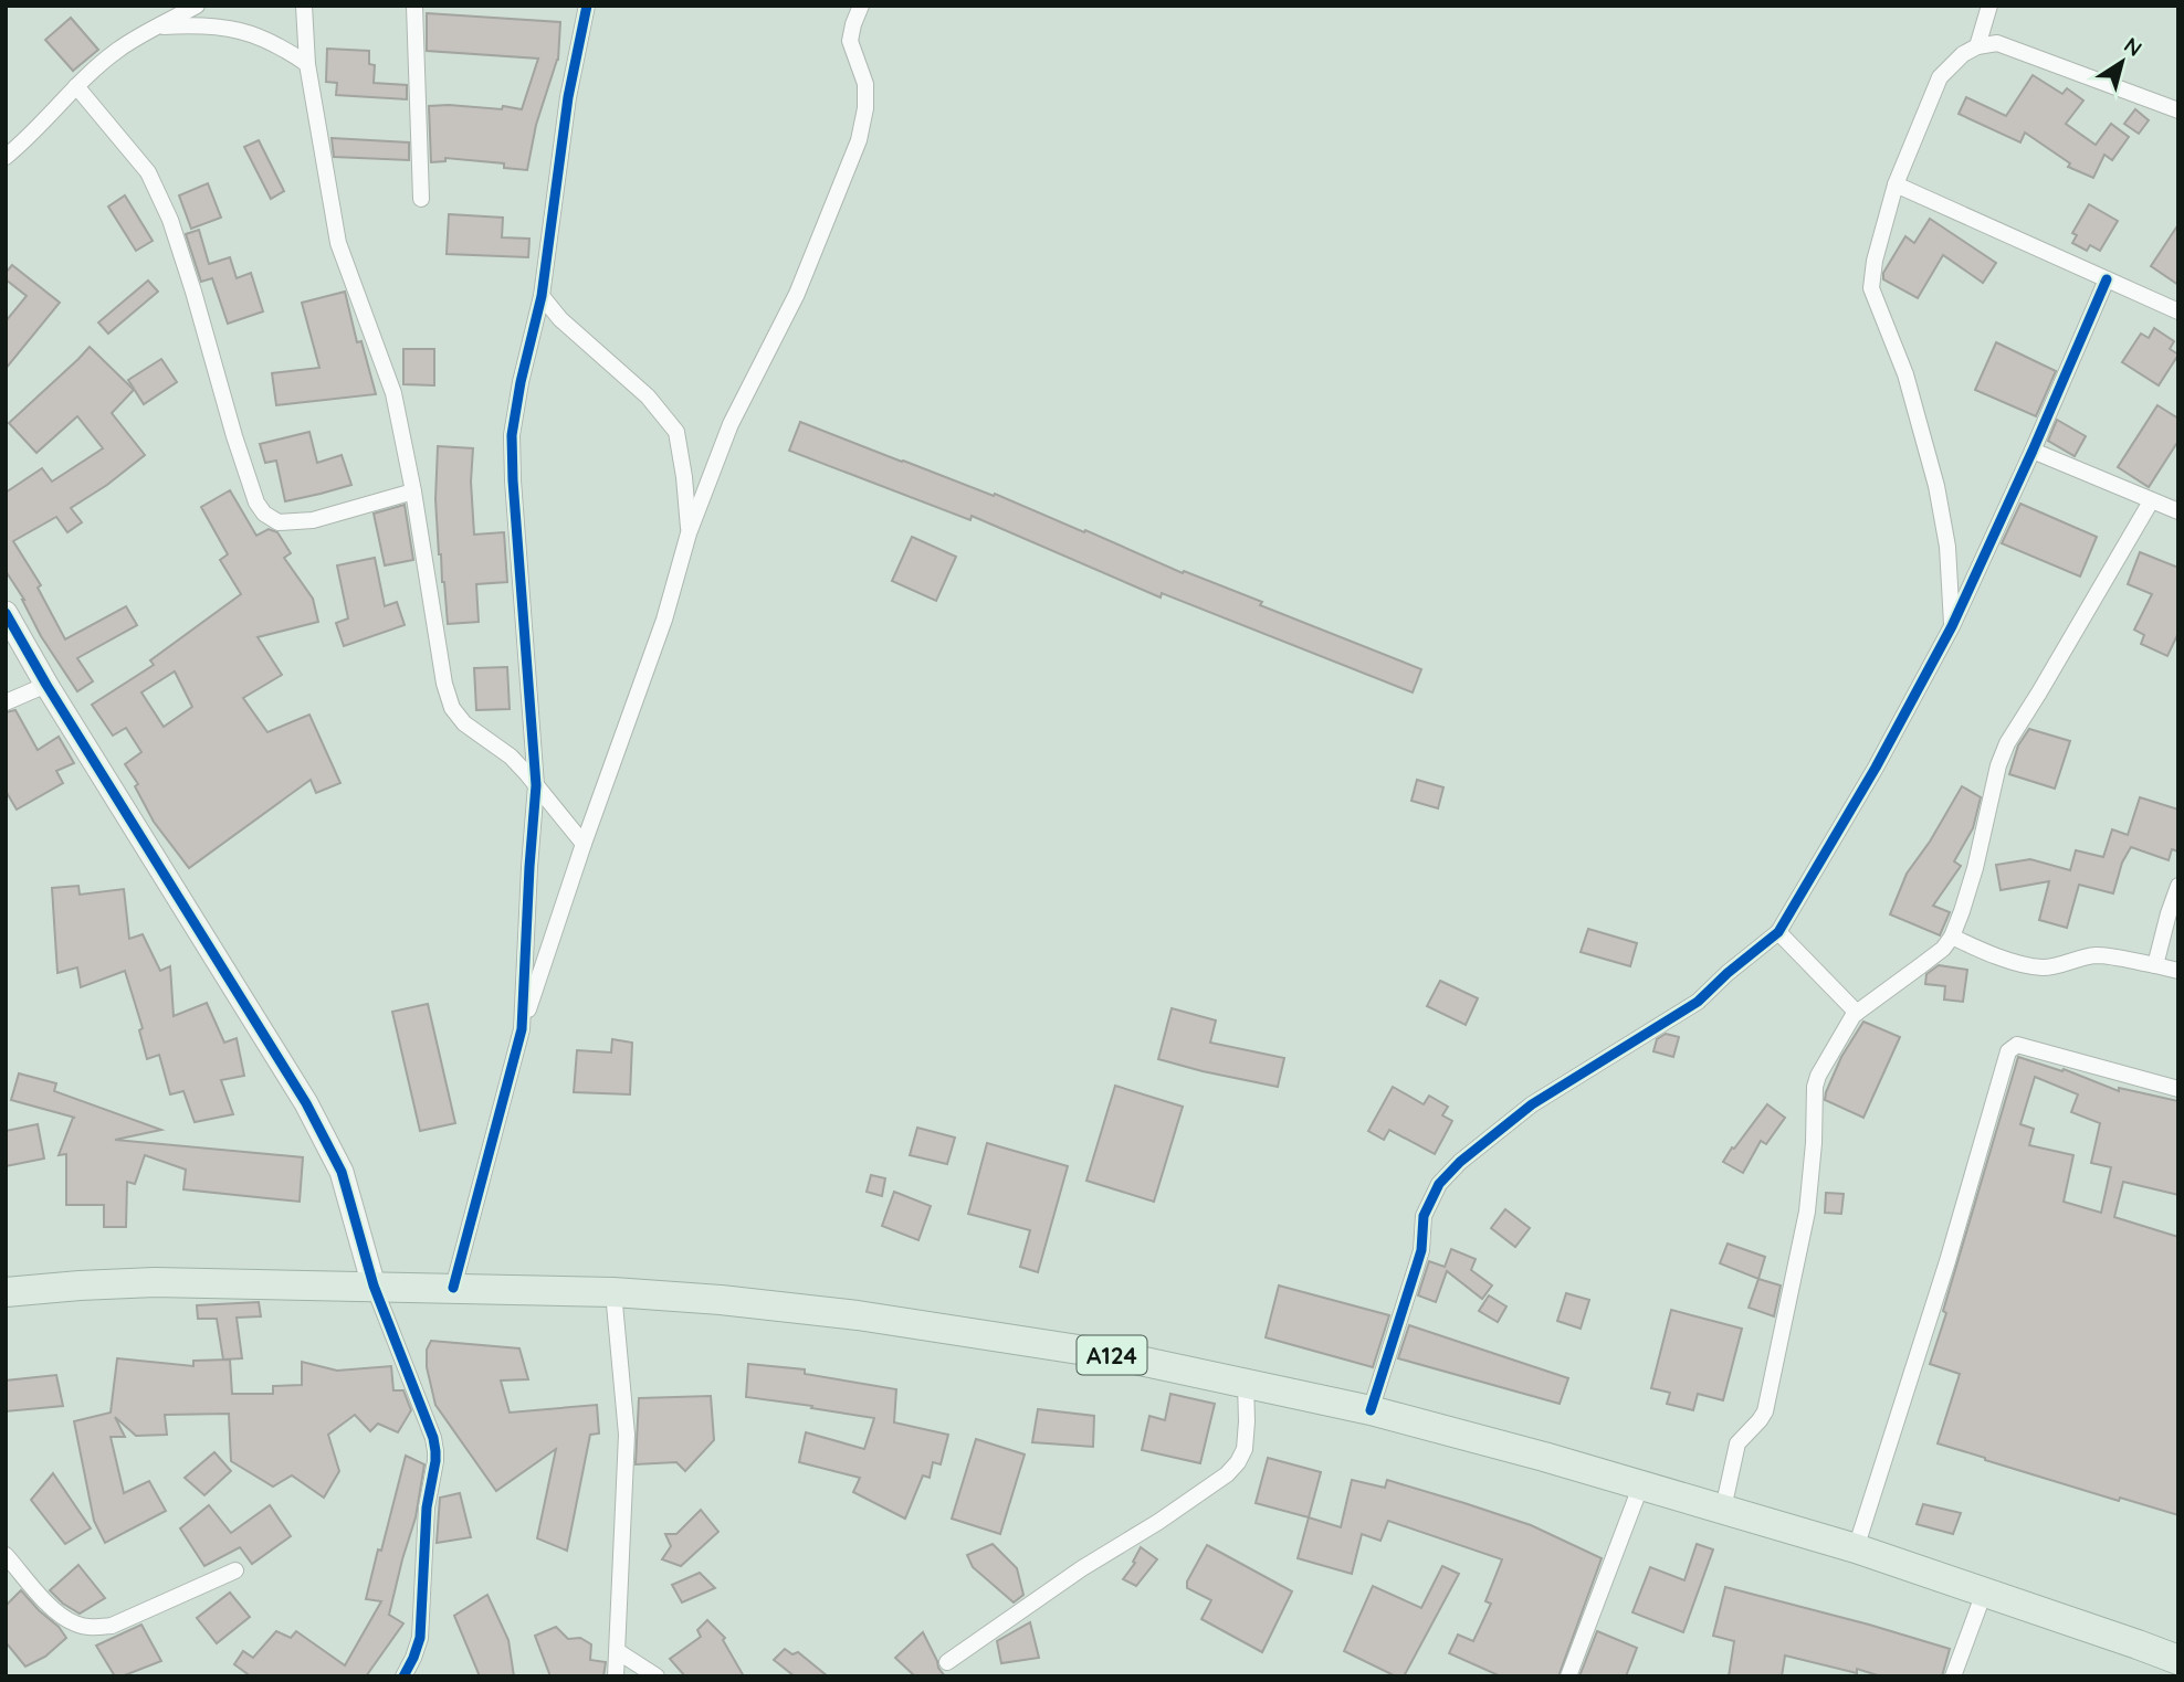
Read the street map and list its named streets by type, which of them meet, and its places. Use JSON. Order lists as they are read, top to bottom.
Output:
{
  "streets": {
    "highway": ["A124"]
  },
  "north": "top right"
}
